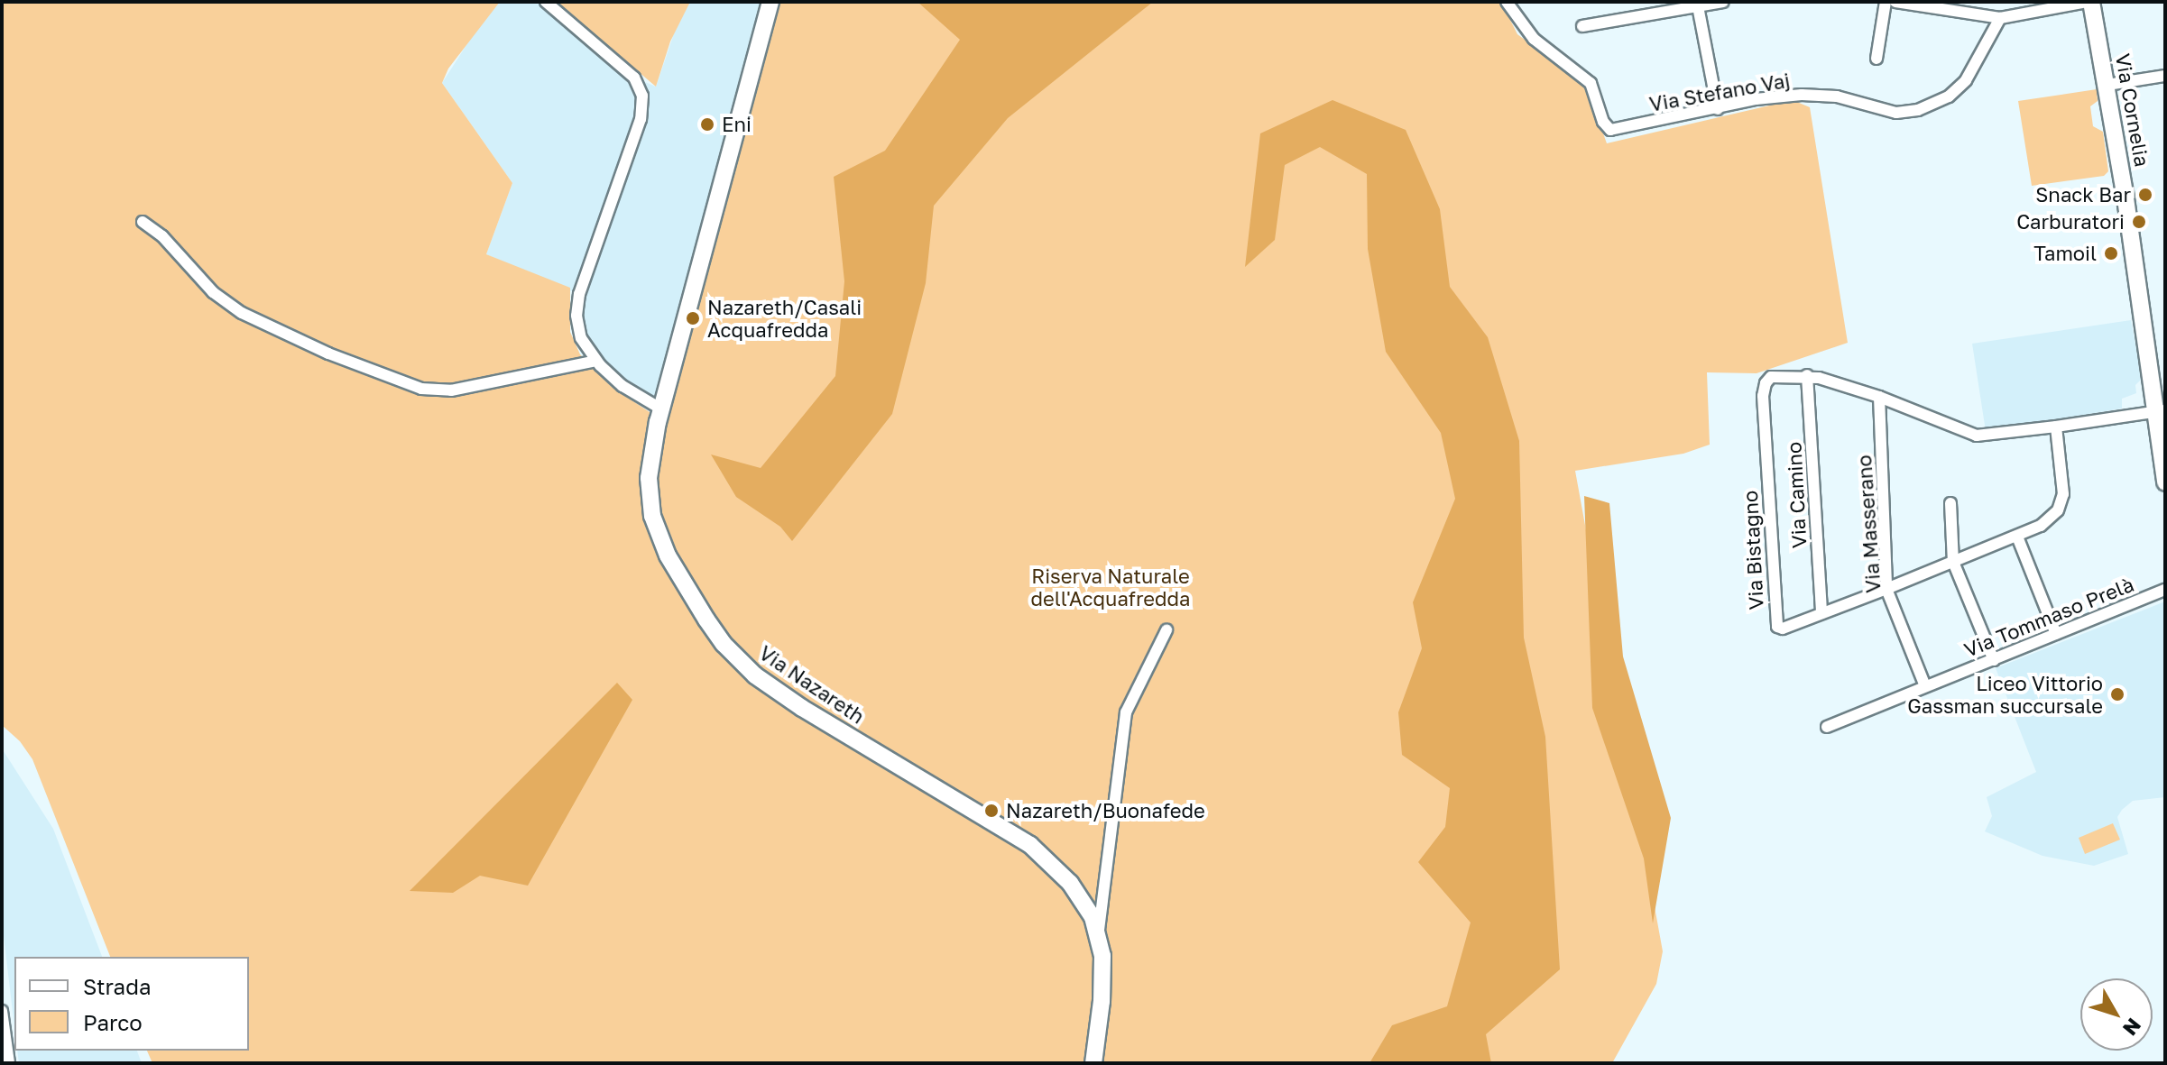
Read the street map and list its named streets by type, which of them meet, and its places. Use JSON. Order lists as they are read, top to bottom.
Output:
{
  "streets": {
    "street": [
      "Via Stefano Vaj",
      "Via Cornelia",
      "Via Camino",
      "Via Masserano",
      "Via Bistagno",
      "Via Tommaso Prelà",
      "Via Nazareth"
    ]
  },
  "crossings": [
    ["Via Cornelia", "Via Bistagno"],
    ["Via Camino", "Via Bistagno"],
    ["Via Masserano", "Via Bistagno"],
    ["Via Masserano", "Via Tommaso Prelà"]
  ],
  "parks": ["Riserva Naturale dell'Acquafredda"],
  "places": [
    "Eni",
    "Snack Bar",
    "Carburatori",
    "Tamoil",
    "Nazareth/Casali Acquafredda",
    "Liceo Vittorio Gassman succursale",
    "Nazareth/Buonafede"
  ],
  "legend": ["Strada", "Parco"],
  "north": "bottom right"
}
